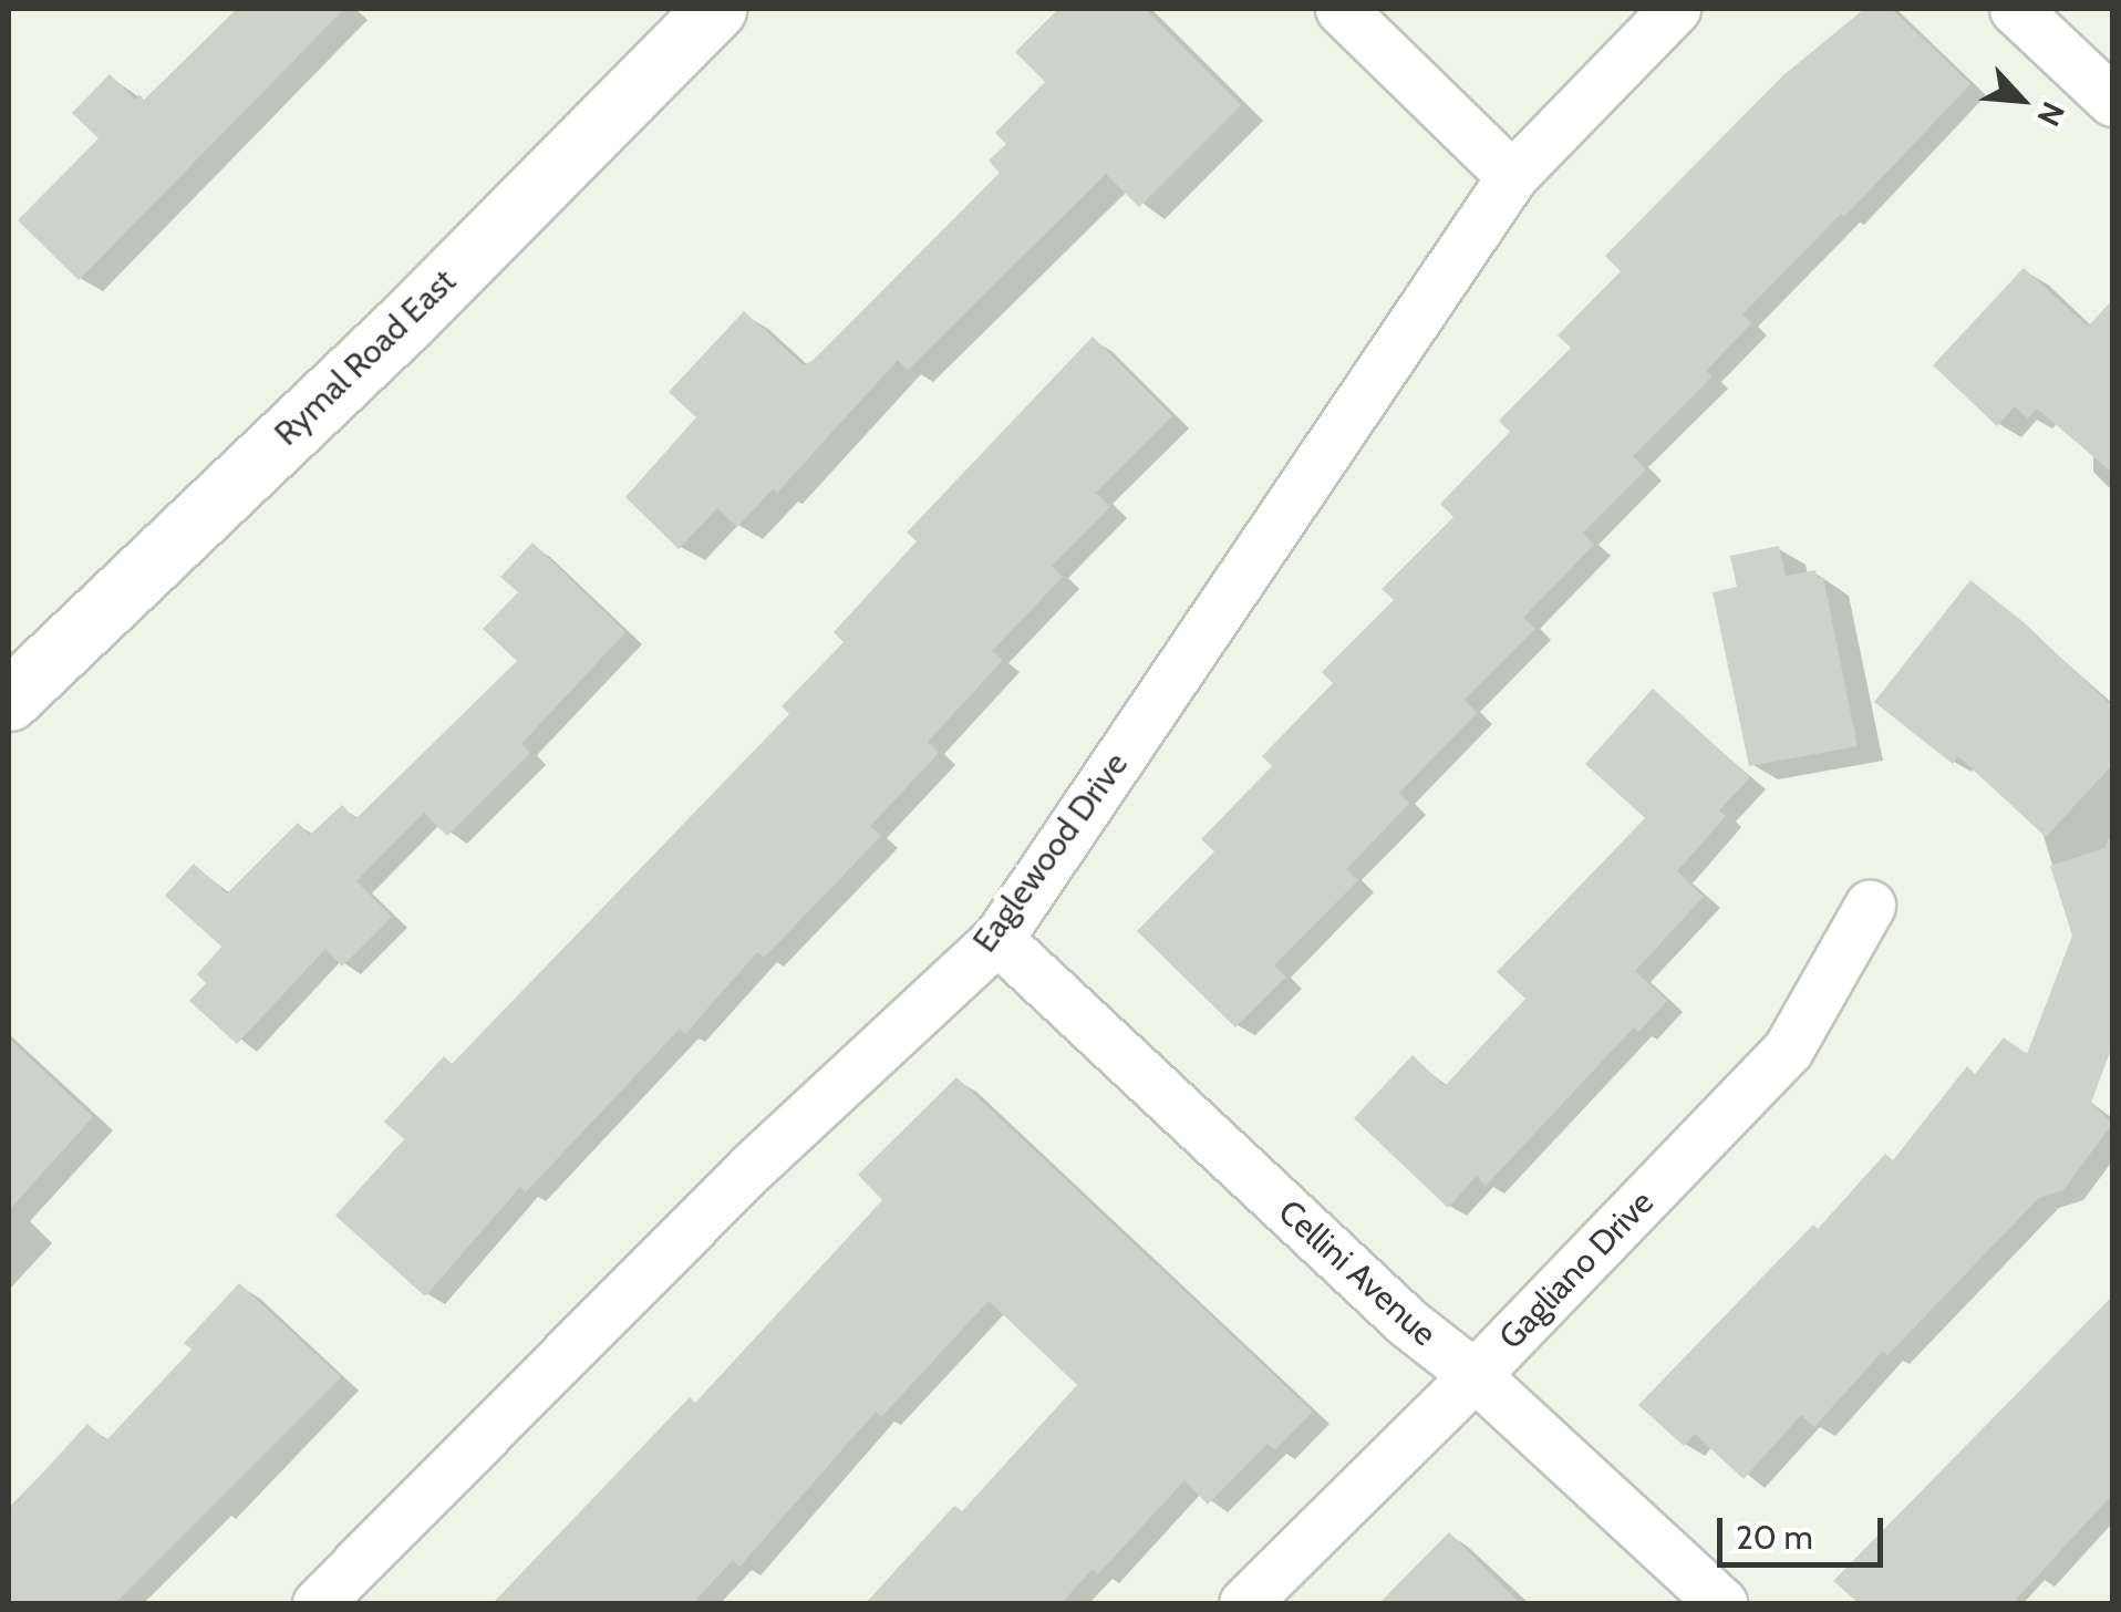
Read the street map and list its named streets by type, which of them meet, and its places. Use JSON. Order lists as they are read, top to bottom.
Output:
{
  "streets": {
    "main road": ["Rymal Road East"],
    "street": ["Eaglewood Drive", "Gagliano Drive", "Cellini Avenue"]
  },
  "crossings": [
    ["Eaglewood Drive", "Cellini Avenue"],
    ["Gagliano Drive", "Cellini Avenue"]
  ],
  "scale_bar": "20 m",
  "north": "bottom right"
}
